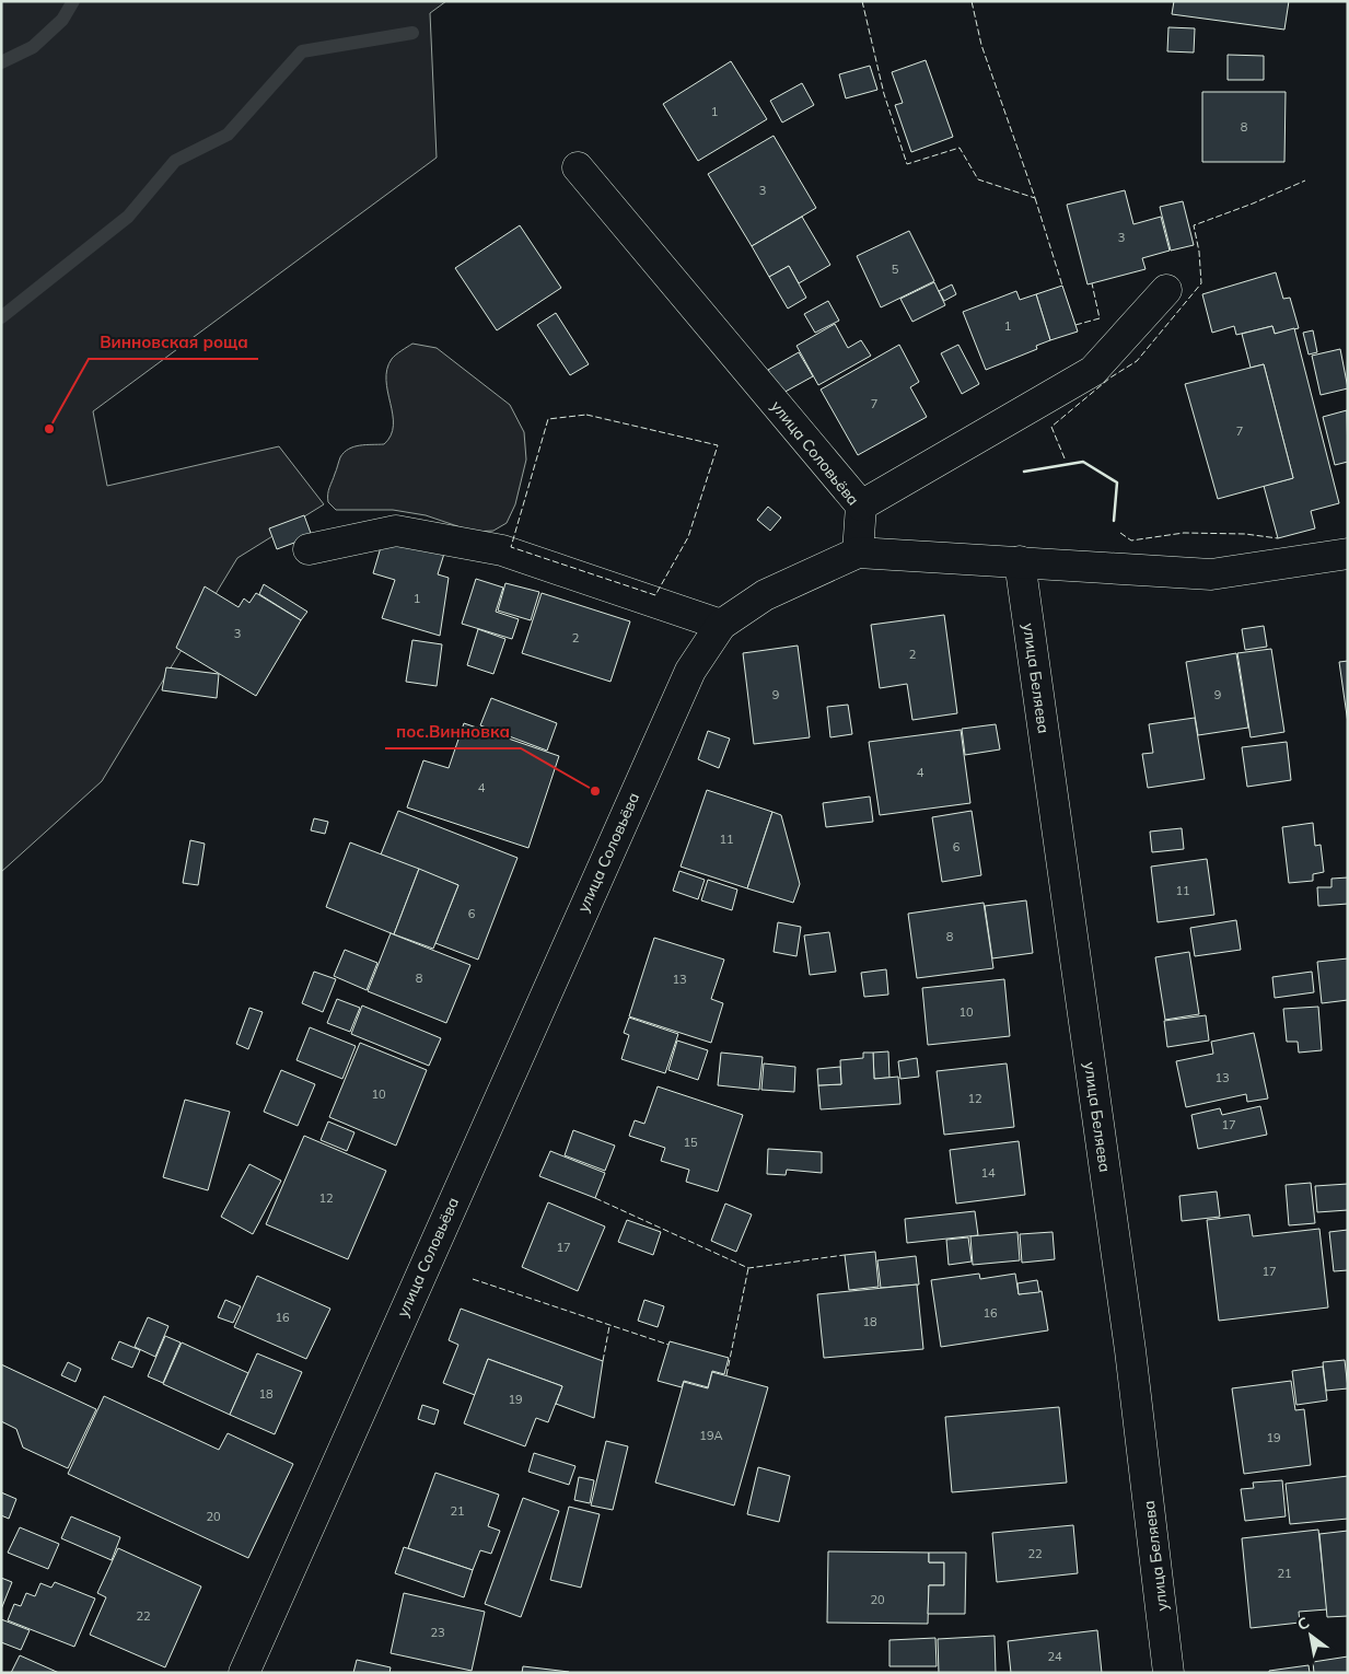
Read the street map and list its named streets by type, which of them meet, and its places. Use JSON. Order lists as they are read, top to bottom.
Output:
{
  "streets": {
    "street": ["улица Соловьёва", "улица Беляева"]
  },
  "places": ["Винновская роща", "пос.Винновка"],
  "house_numbers": [
    "1",
    "8",
    "3",
    "3",
    "5",
    "1",
    "7",
    "7",
    "1",
    "3",
    "2",
    "2",
    "9",
    "9",
    "4",
    "4",
    "11",
    "6",
    "11",
    "6",
    "8",
    "8",
    "13",
    "10",
    "13",
    "10",
    "12",
    "17",
    "15",
    "14",
    "12",
    "17",
    "17",
    "16",
    "16",
    "18",
    "18",
    "19",
    "19А",
    "19",
    "21",
    "20",
    "22",
    "21",
    "20",
    "22",
    "23",
    "24"
  ],
  "north": "top left"
}
